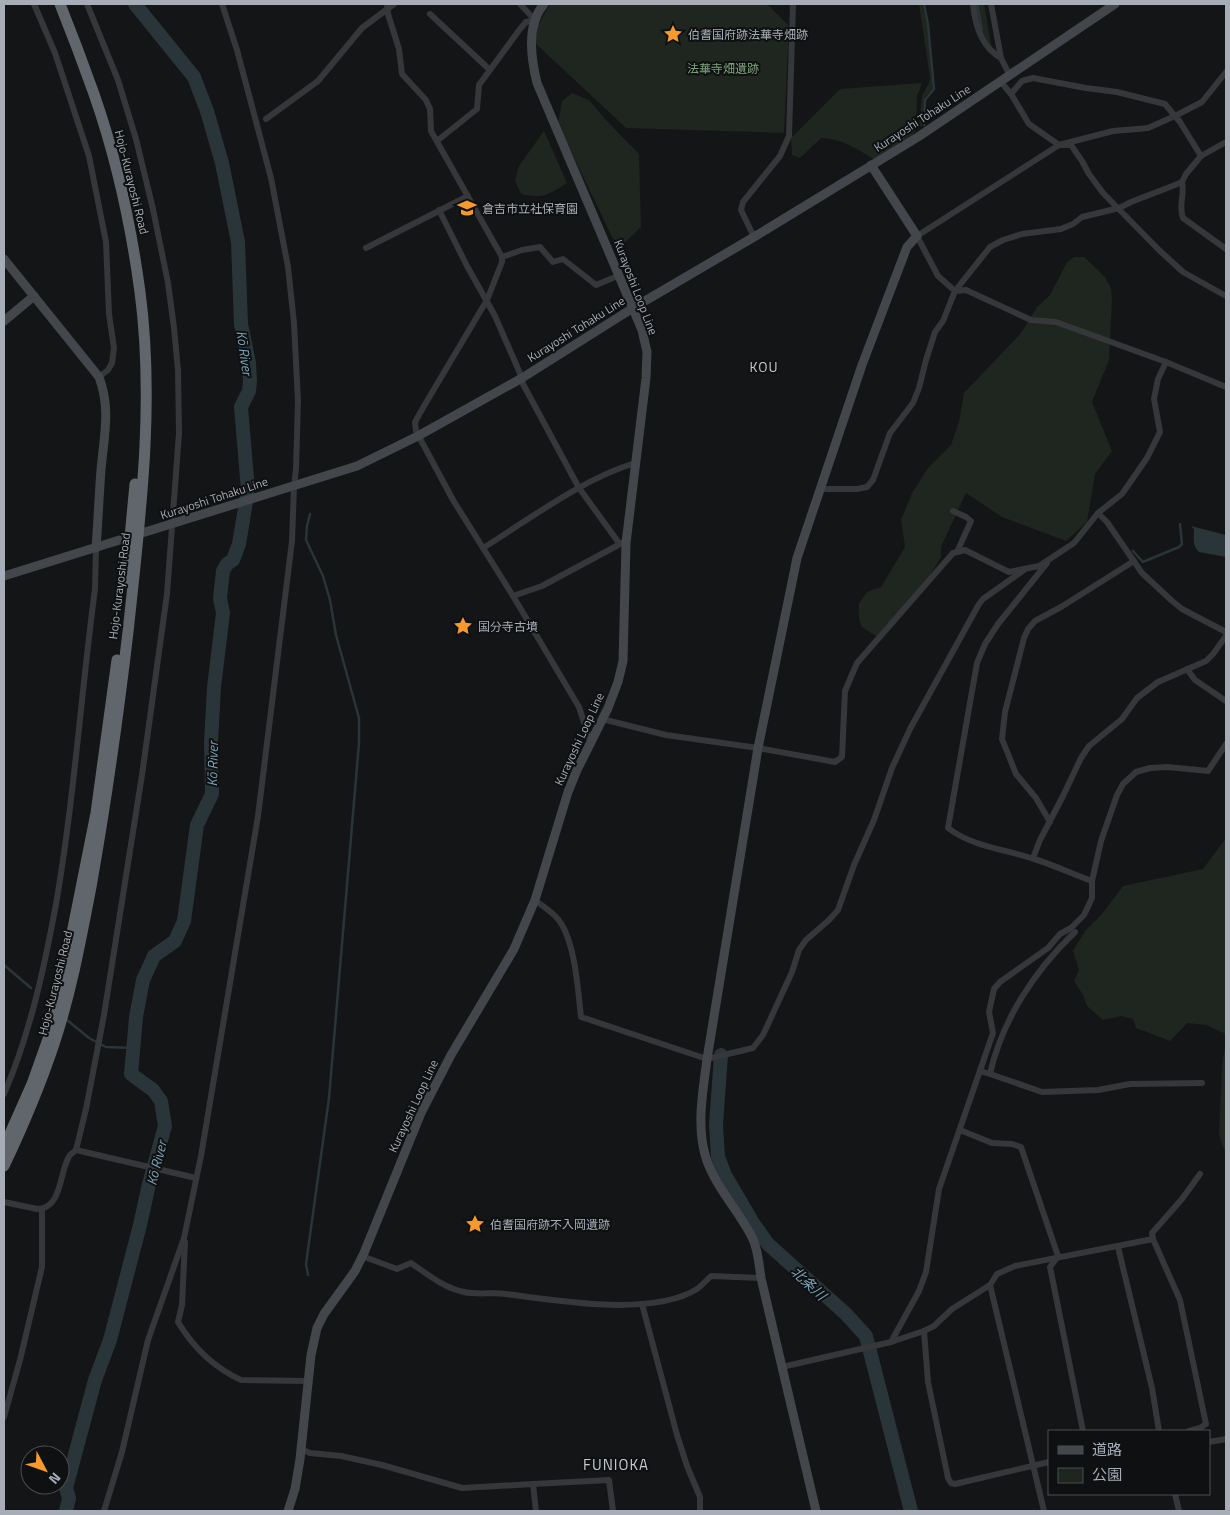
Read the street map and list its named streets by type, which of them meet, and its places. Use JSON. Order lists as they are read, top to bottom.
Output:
{
  "streets": {
    "highway": ["Hojo-Kurayoshi Road"],
    "main road": ["Kurayoshi Tohaku Line", "Kurayoshi Loop Line"]
  },
  "crossings": [
    ["Kurayoshi Tohaku Line", "Kurayoshi Loop Line"]
  ],
  "districts": ["KOU", "FUNIOKA"],
  "water": ["Kō River", "北条川"],
  "parks": ["法華寺畑遺跡"],
  "places": {
    "place": ["伯耆国府跡法華寺畑跡", "国分寺古墳", "伯耆国府跡不入岡遺跡"],
    "school or university": ["倉吉市立社保育園"]
  },
  "legend": ["道路", "公園"],
  "north": "bottom right"
}
